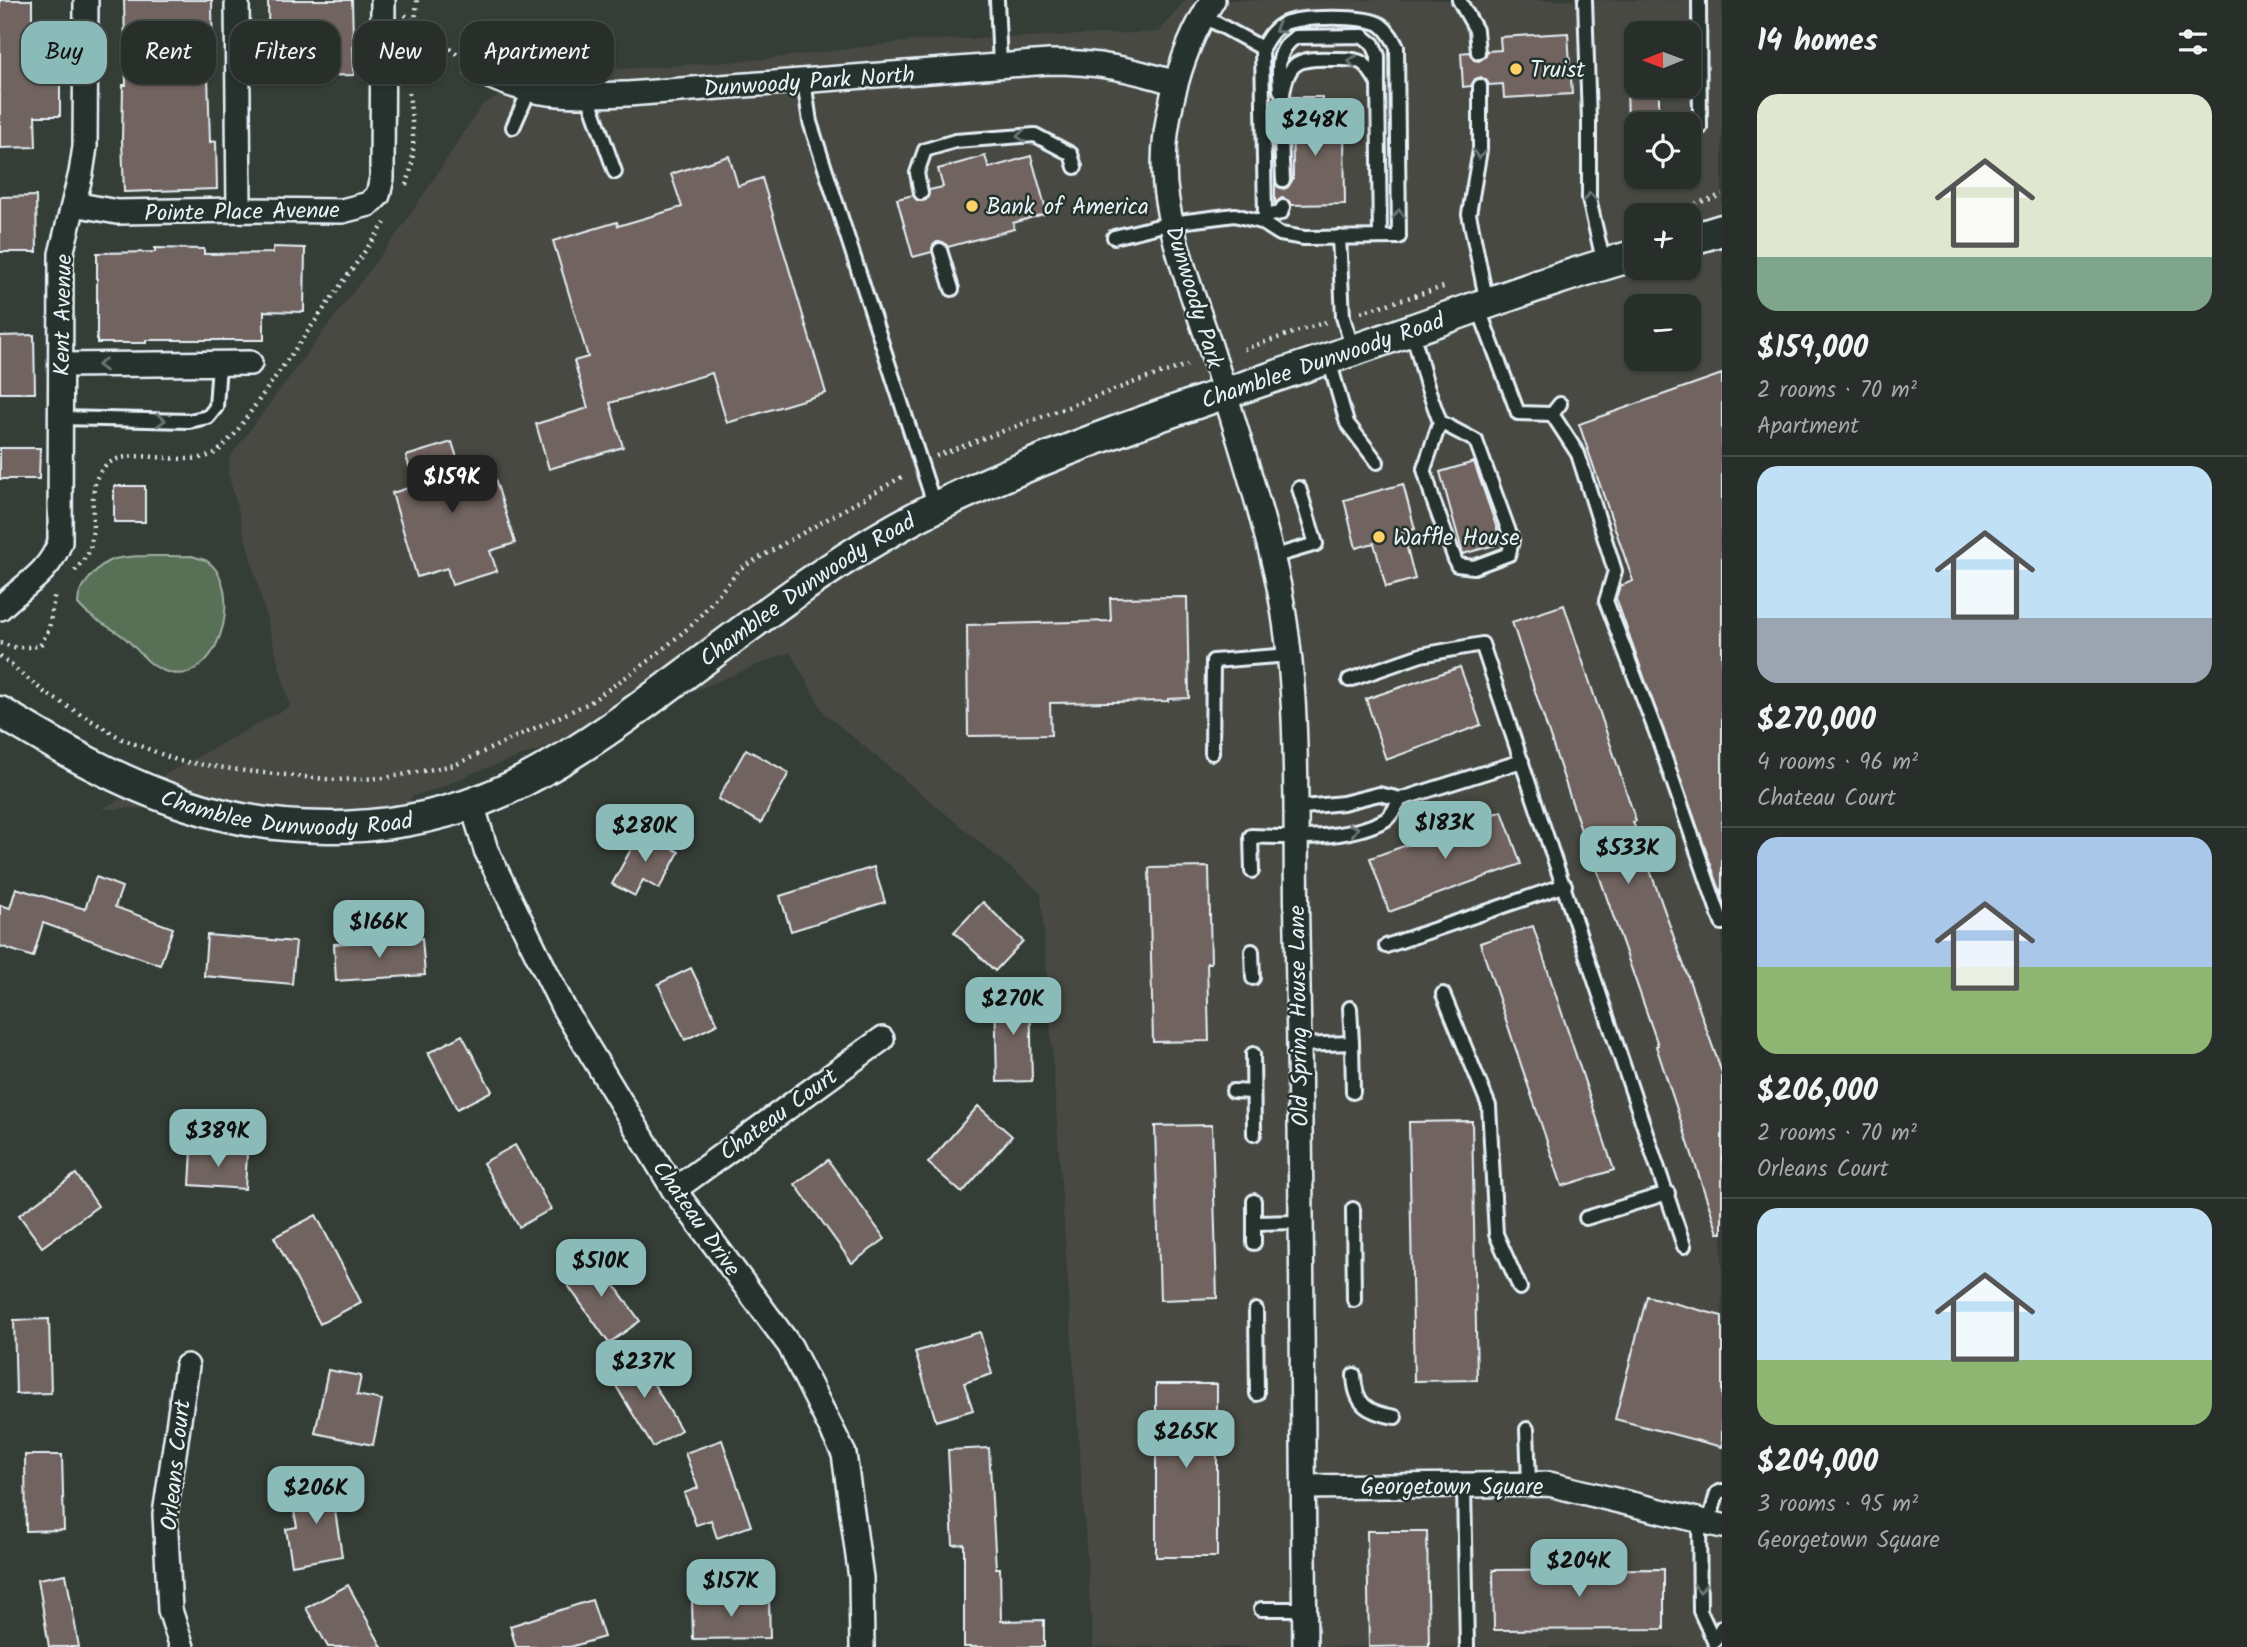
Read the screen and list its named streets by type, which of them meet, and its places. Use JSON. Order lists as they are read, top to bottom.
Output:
{
  "streets": {
    "street": [
      "Dunwoody Park North",
      "Pointe Place Avenue",
      "Dunwoody Park",
      "Kent Avenue",
      "Chamblee Dunwoody Road",
      "Old Spring House Lane",
      "Chateau Court",
      "Chateau Drive",
      "Orleans Court",
      "Georgetown Square"
    ]
  },
  "crossings": [
    ["Dunwoody Park North", "Dunwoody Park"],
    ["Pointe Place Avenue", "Kent Avenue"],
    ["Dunwoody Park", "Chamblee Dunwoody Road"],
    ["Dunwoody Park", "Old Spring House Lane"],
    ["Chamblee Dunwoody Road", "Old Spring House Lane"],
    ["Chamblee Dunwoody Road", "Chateau Drive"],
    ["Old Spring House Lane", "Georgetown Square"],
    ["Chateau Court", "Chateau Drive"]
  ],
  "places": ["Truist", "Bank of America", "Waffle House"],
  "north": "left",
  "page": {
    "heading": "14 homes",
    "map_buttons": ["+", "−"],
    "chip": [
      "Buy",
      "Rent",
      "Filters",
      "New",
      "Apartment"
    ],
    "list": [
      {
        "name": "$159,000",
        "note": "2 rooms · 70 m² · Apartment"
      },
      {
        "name": "$270,000",
        "note": "4 rooms · 96 m² · Chateau Court"
      },
      {
        "name": "$206,000",
        "note": "2 rooms · 70 m² · Orleans Court"
      },
      {
        "name": "$204,000",
        "note": "3 rooms · 95 m² · Georgetown Square"
      }
    ],
    "price": [
      "$248K",
      "$159K",
      "$183K",
      "$280K",
      "$533K",
      "$166K",
      "$270K",
      "$389K",
      "$510K",
      "$237K",
      "$265K",
      "$206K",
      "$204K",
      "$157K"
    ]
  }
}
